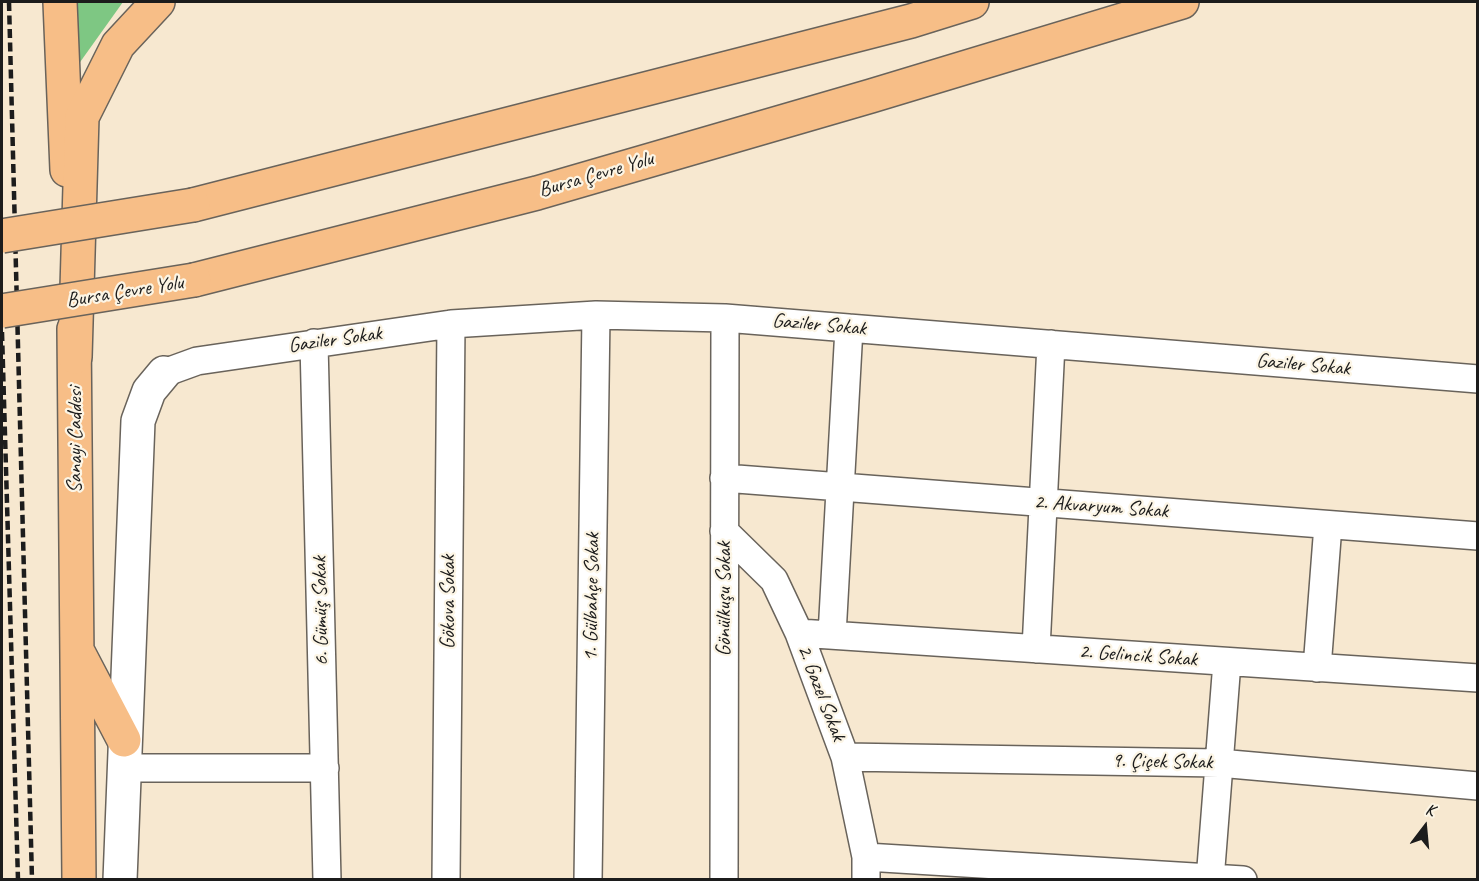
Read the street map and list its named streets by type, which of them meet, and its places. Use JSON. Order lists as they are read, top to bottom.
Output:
{
  "streets": {
    "highway": ["Bursa Çevre Yolu", "Sanayi Caddesi"],
    "street": [
      "Gaziler Sokak",
      "2. Akvaryum Sokak",
      "1. Gülbahçe Sokak",
      "Gönülkuşu Sokak",
      "Gökova Sokak",
      "6. Gümüş Sokak",
      "2. Gelincik Sokak",
      "2. Gazel Sokak",
      "9. Çiçek Sokak"
    ]
  },
  "crossings": [
    ["Gaziler Sokak", "1. Gülbahçe Sokak"],
    ["Gaziler Sokak", "Gönülkuşu Sokak"],
    ["Gaziler Sokak", "Gökova Sokak"],
    ["Gaziler Sokak", "6. Gümüş Sokak"],
    ["2. Akvaryum Sokak", "Gönülkuşu Sokak"],
    ["Gönülkuşu Sokak", "2. Gazel Sokak"],
    ["2. Gelincik Sokak", "2. Gazel Sokak"],
    ["2. Gazel Sokak", "9. Çiçek Sokak"]
  ],
  "north": "top"
}
